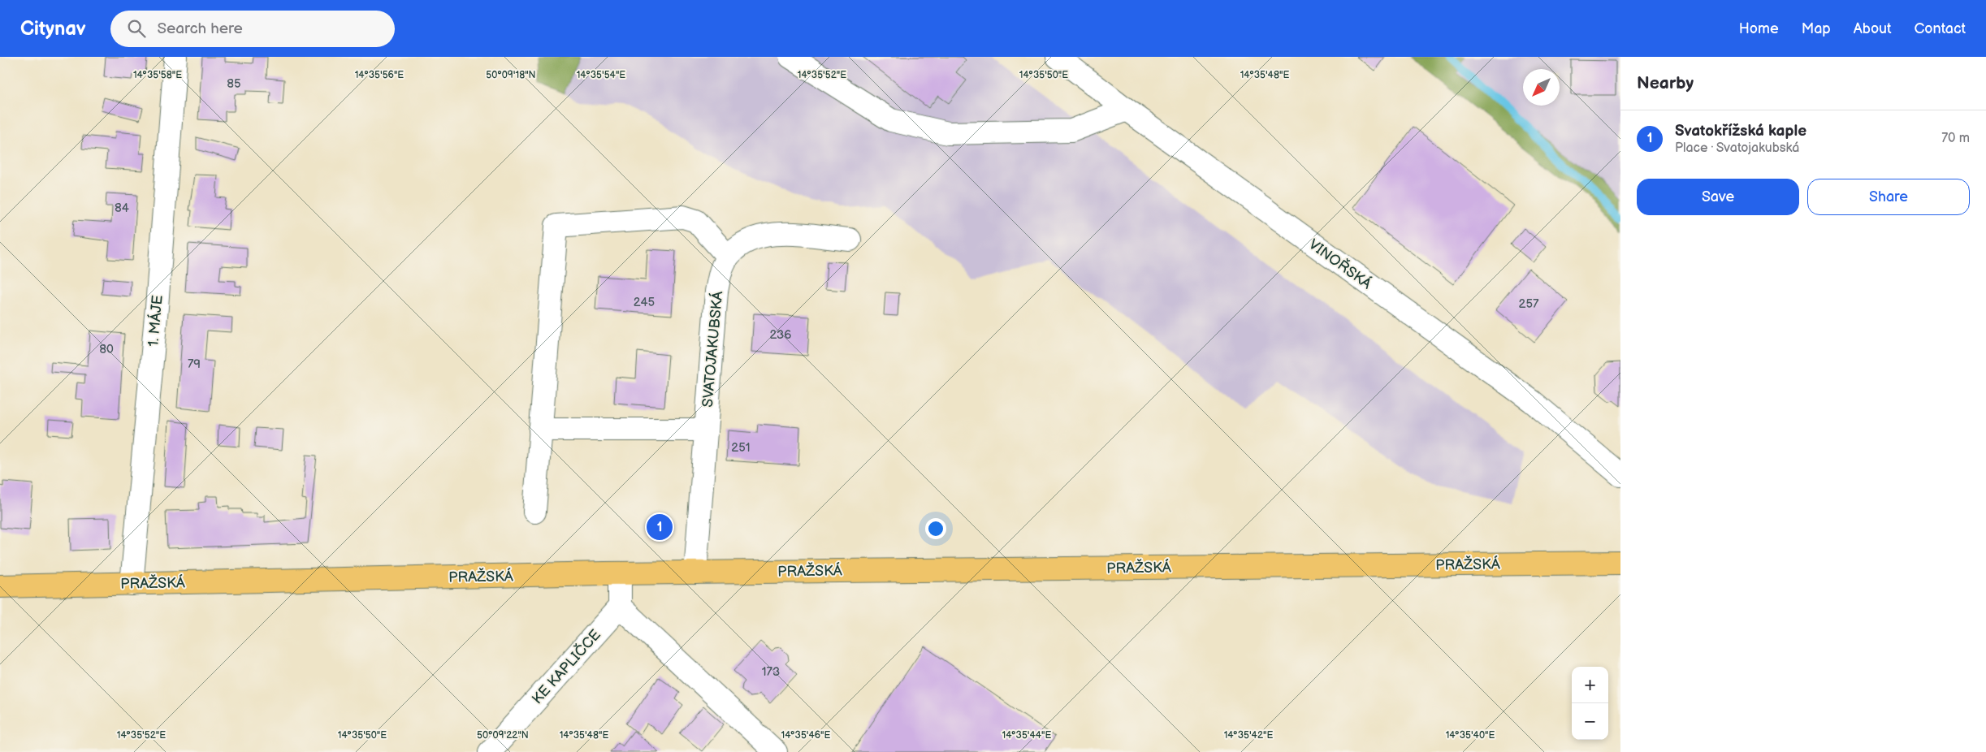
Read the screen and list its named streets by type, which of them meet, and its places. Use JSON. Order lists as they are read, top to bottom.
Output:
{
  "streets": {
    "main road": ["PRAŽSKÁ"],
    "street": [
      "VINOŘSKÁ",
      "1. MÁJE",
      "SVATOJAKUBSKÁ",
      "KE KAPLIČCE"
    ]
  },
  "crossings": [
    ["1. MÁJE", "PRAŽSKÁ"],
    ["SVATOJAKUBSKÁ", "PRAŽSKÁ"]
  ],
  "house_numbers": [
    "85",
    "84",
    "245",
    "257",
    "236",
    "80",
    "79",
    "251",
    "173"
  ],
  "north": "bottom left",
  "page": {
    "header": "Citynav",
    "search": "Search here",
    "nav": [
      "Home",
      "Map",
      "About",
      "Contact"
    ],
    "heading": "Nearby",
    "list": [
      {
        "mark": "1",
        "name": "Svatokřížská kaple",
        "note": "Place · Svatojakubská",
        "value": "70 m"
      }
    ],
    "buttons": ["Save", "Share"],
    "pins": "1",
    "map_buttons": ["+", "−"]
  },
  "coordinates": [
    "14°35'58\"E",
    "14°35'56\"E",
    "50°09'18\"N",
    "14°35'54\"E",
    "14°35'52\"E",
    "14°35'50\"E",
    "14°35'48\"E",
    "14°35'46\"E",
    "14°35'44\"E",
    "14°35'42\"E",
    "50°09'22\"N",
    "14°35'40\"E"
  ]
}
